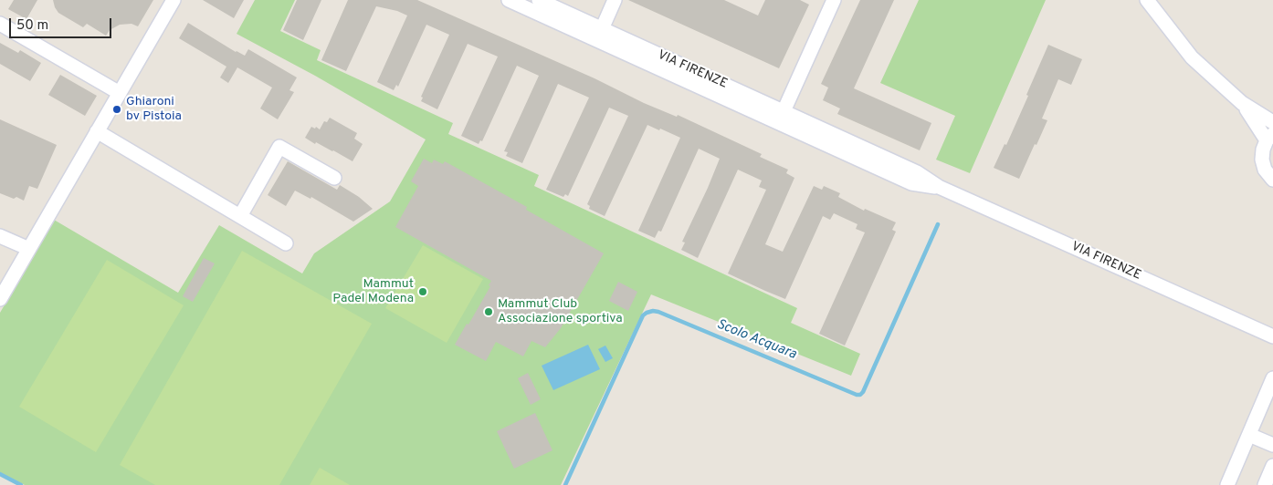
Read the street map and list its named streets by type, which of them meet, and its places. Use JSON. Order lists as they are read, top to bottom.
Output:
{
  "streets": {
    "street": ["VIA FIRENZE"]
  },
  "water": ["Scolo Acquara"],
  "places": ["Ghiaroni bv Pistoia", "Mammut Padel Modena", "Mammut Club Associazione sportiva"],
  "scale_bar": "50 m"
}
